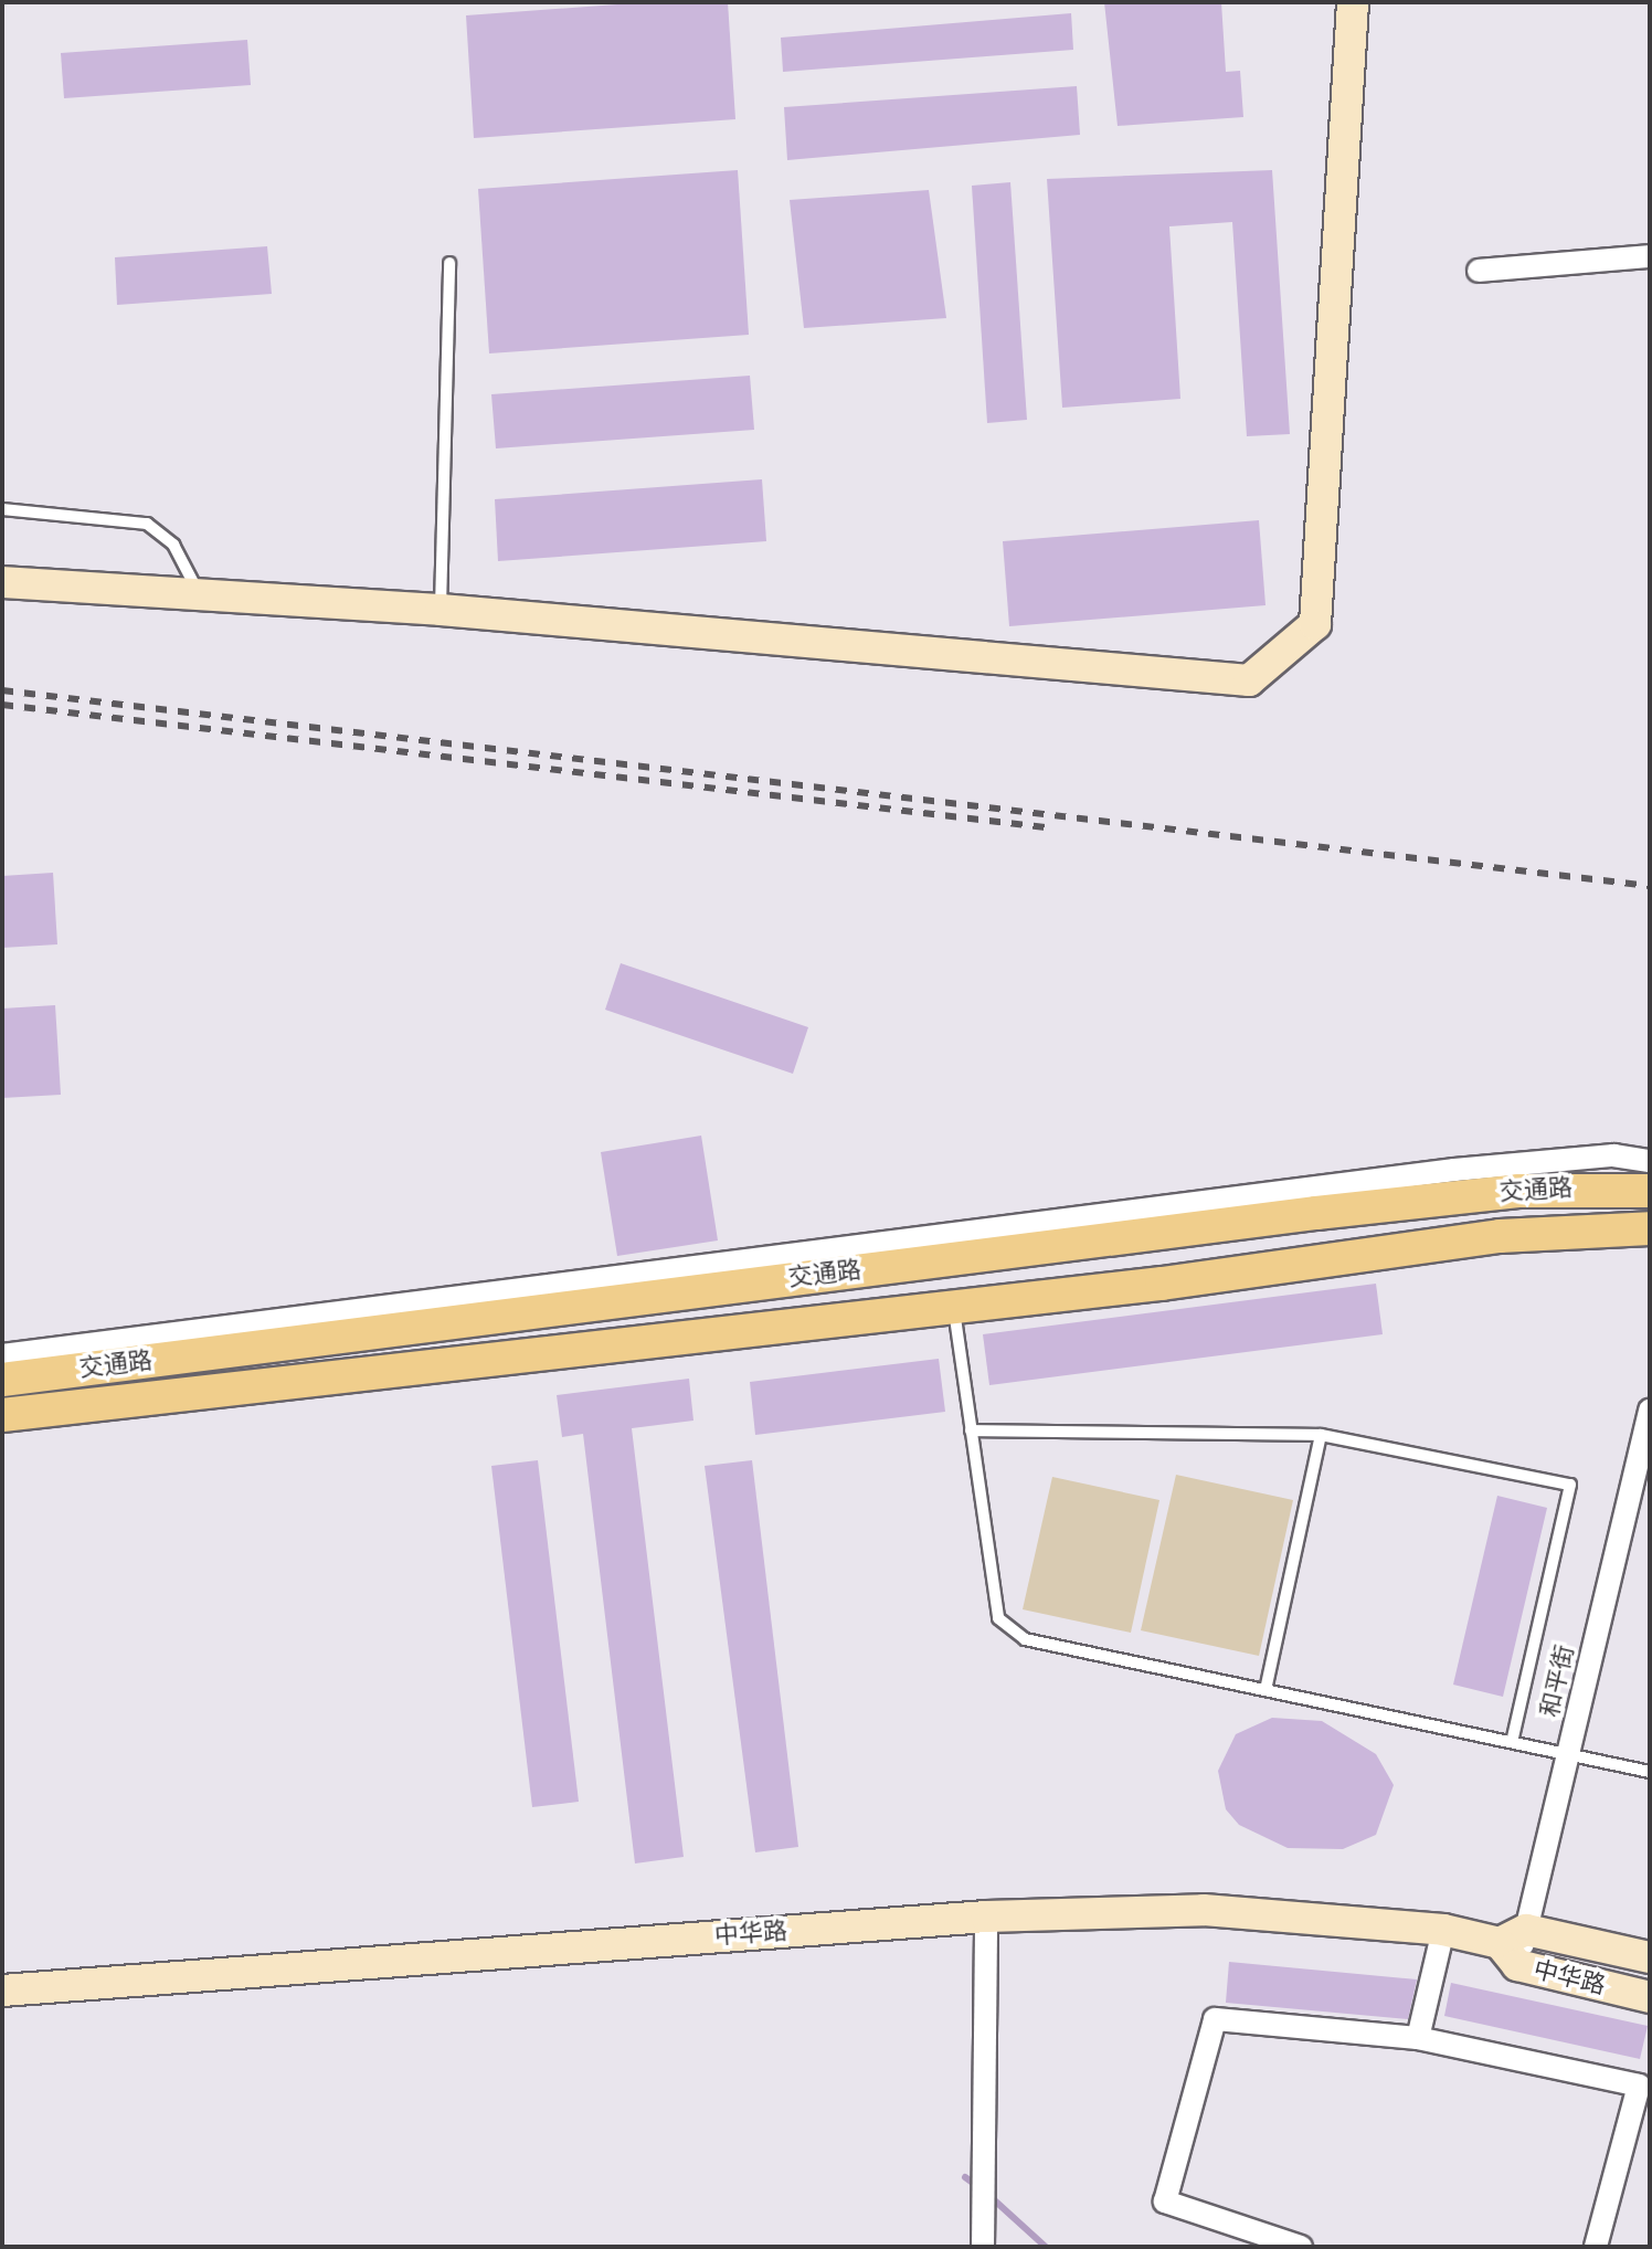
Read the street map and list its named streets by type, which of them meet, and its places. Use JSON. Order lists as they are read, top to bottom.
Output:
{
  "streets": {
    "main road": ["交通路"],
    "street": ["和平街", "中华路"]
  },
  "crossings": [
    ["和平街", "中华路"]
  ]
}
